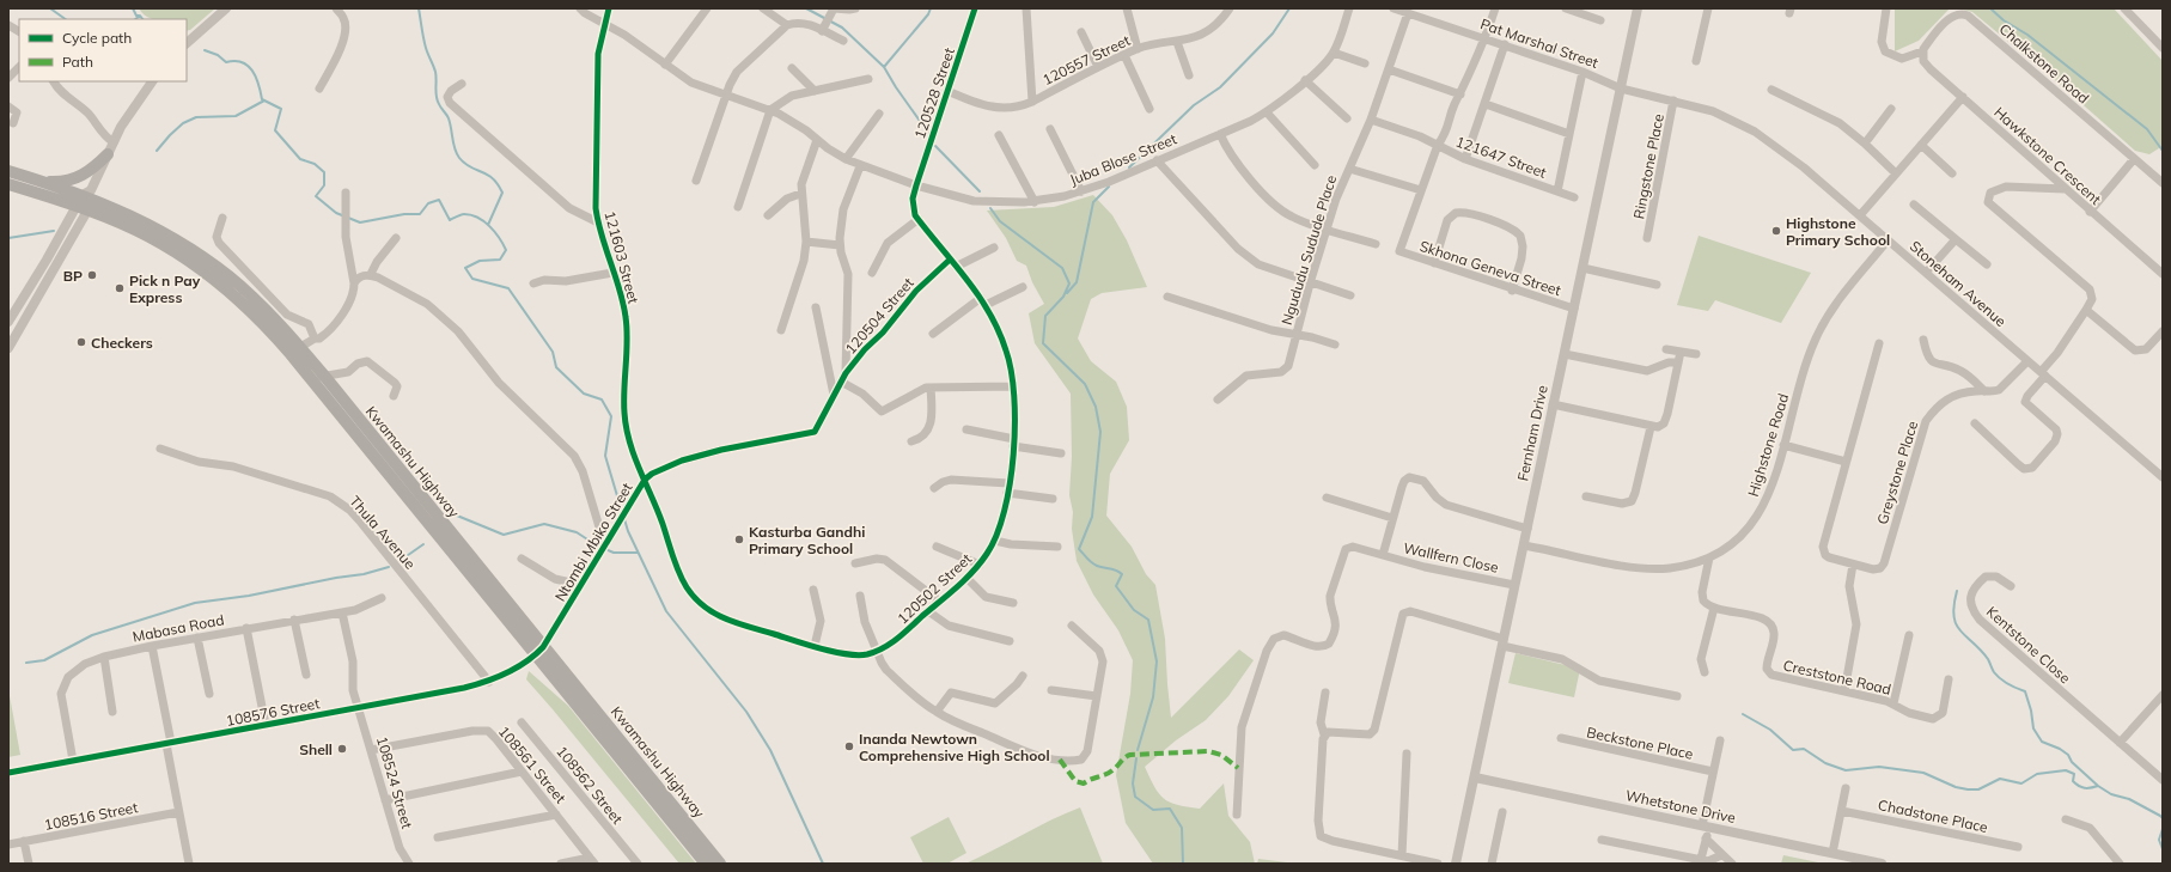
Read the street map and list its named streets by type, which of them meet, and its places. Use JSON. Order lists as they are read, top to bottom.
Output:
{
  "streets": {
    "main road": ["Kwamashu Highway"],
    "street": [
      "Pat Marshal Street",
      "120557 Street",
      "Chalkstone Road",
      "120528 Street",
      "Hawkstone Crescent",
      "121647 Street",
      "Juba Blose Street",
      "Ringstone Place",
      "Ngududu Sudude Place",
      "121603 Street",
      "Skhona Geneva Street",
      "Stoneham Avenue",
      "120504 Street",
      "Fernham Drive",
      "Highstone Road",
      "Greystone Place",
      "Thula Avenue",
      "Ntombi Mbiko Street",
      "Wallfern Close",
      "120502 Street",
      "Mabasa Road",
      "Kentstone Close",
      "Creststone Road",
      "108576 Street",
      "Beckstone Place",
      "108561 Street",
      "108524 Street",
      "108562 Street",
      "Whetstone Drive",
      "108516 Street",
      "Chadstone Place"
    ]
  },
  "crossings": [
    ["Pat Marshal Street", "121647 Street"],
    ["Pat Marshal Street", "Ngududu Sudude Place"],
    ["Pat Marshal Street", "Stoneham Avenue"],
    ["Pat Marshal Street", "Fernham Drive"],
    ["120557 Street", "120528 Street"],
    ["120528 Street", "Juba Blose Street"],
    ["120528 Street", "120502 Street"],
    ["121647 Street", "Ngududu Sudude Place"],
    ["Juba Blose Street", "121603 Street"],
    ["Juba Blose Street", "120502 Street"],
    ["Ringstone Place", "Stoneham Avenue"],
    ["121603 Street", "Ntombi Mbiko Street"],
    ["121603 Street", "120502 Street"],
    ["Skhona Geneva Street", "Fernham Drive"],
    ["Stoneham Avenue", "Fernham Drive"],
    ["Stoneham Avenue", "Highstone Road"],
    ["Stoneham Avenue", "Greystone Place"],
    ["120504 Street", "Ntombi Mbiko Street"],
    ["120504 Street", "120502 Street"],
    ["Fernham Drive", "Highstone Road"],
    ["Fernham Drive", "Wallfern Close"],
    ["Fernham Drive", "Whetstone Drive"],
    ["Kwamashu Highway", "Ntombi Mbiko Street"],
    ["Kwamashu Highway", "108576 Street"],
    ["Thula Avenue", "108576 Street"],
    ["Ntombi Mbiko Street", "120502 Street"],
    ["Ntombi Mbiko Street", "108576 Street"],
    ["Mabasa Road", "108576 Street"],
    ["Mabasa Road", "108524 Street"],
    ["108576 Street", "108524 Street"],
    ["108561 Street", "108524 Street"]
  ],
  "places": [
    "Highstone Primary School",
    "BP",
    "Pick n Pay Express",
    "Checkers",
    "Kasturba Gandhi Primary School",
    "Inanda Newtown Comprehensive High School",
    "Shell"
  ],
  "legend": ["Cycle path", "Path"]
}
